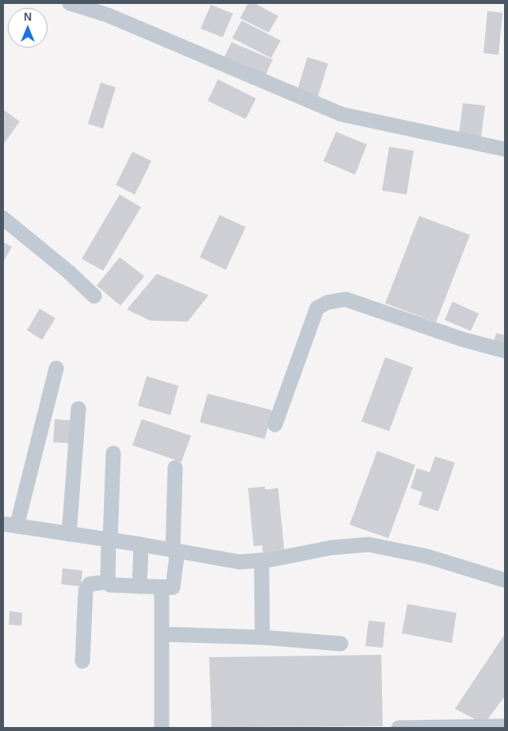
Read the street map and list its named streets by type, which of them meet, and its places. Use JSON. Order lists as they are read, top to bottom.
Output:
{
  "north": "top"
}
